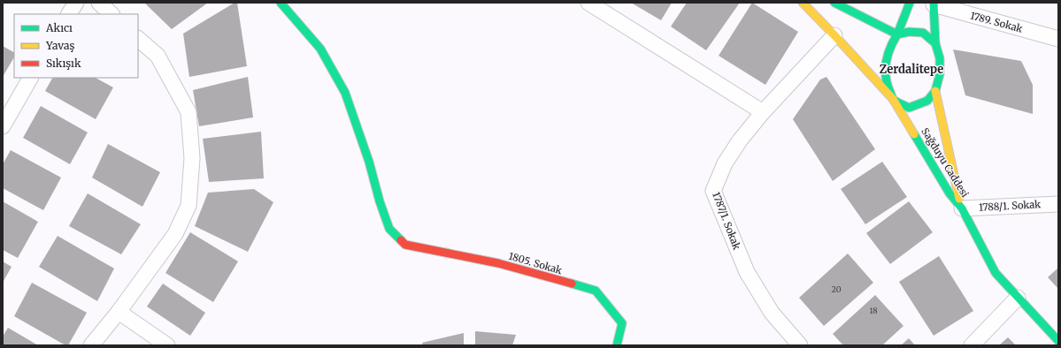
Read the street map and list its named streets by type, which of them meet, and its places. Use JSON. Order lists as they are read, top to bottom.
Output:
{
  "streets": {
    "street": [
      "1789. Sokak",
      "Sağduyu Caddesi",
      "1788/1. Sokak",
      "1787/1. Sokak",
      "1805. Sokak"
    ]
  },
  "crossings": [
    ["Sağduyu Caddesi", "1788/1. Sokak"],
    ["Sağduyu Caddesi", "1787/1. Sokak"]
  ],
  "districts": ["Zerdalitepe"],
  "house_numbers": ["20", "18"],
  "legend": ["Akıcı", "Yavaş", "Sıkışık"]
}
